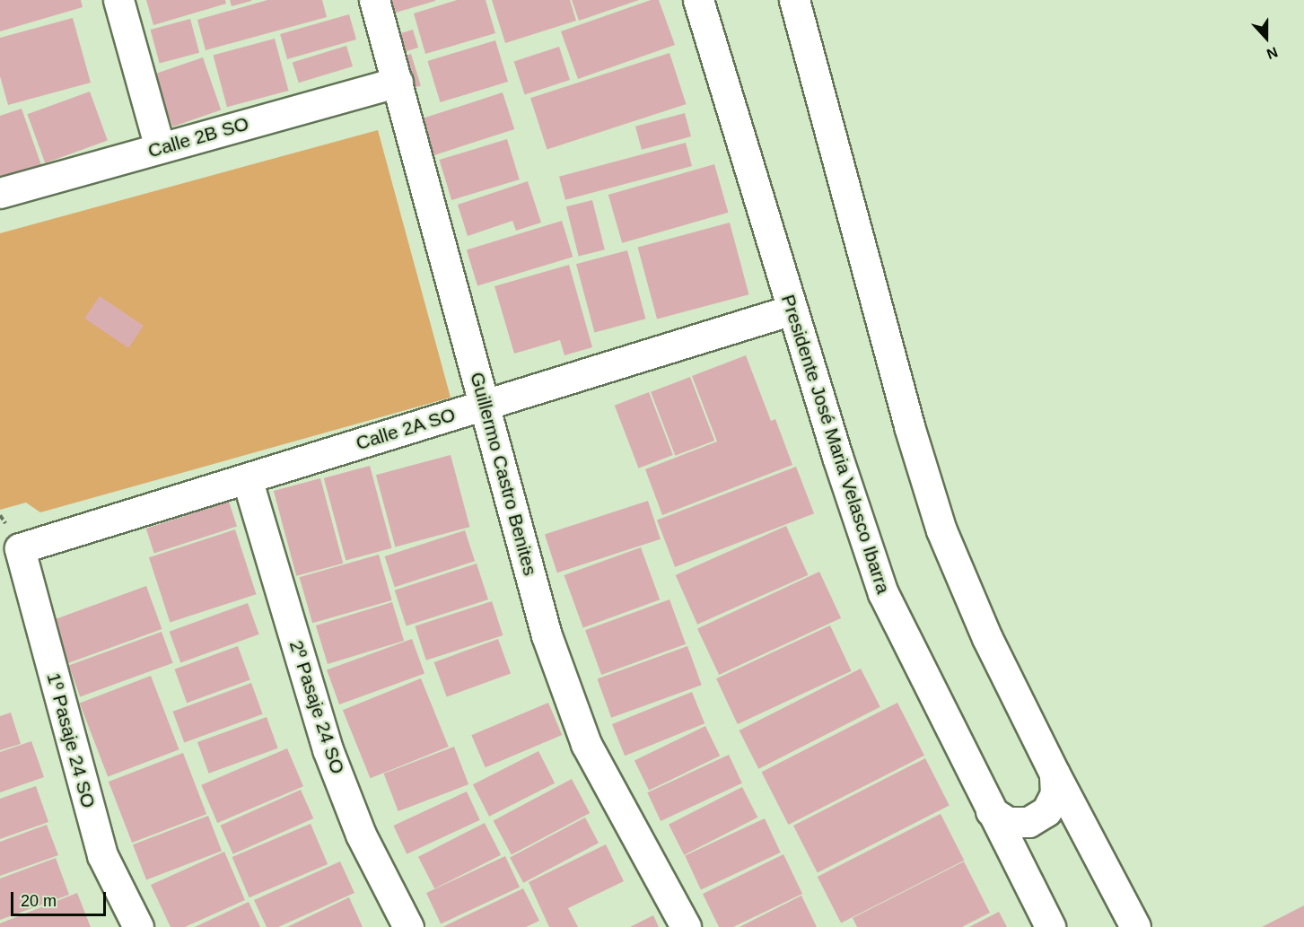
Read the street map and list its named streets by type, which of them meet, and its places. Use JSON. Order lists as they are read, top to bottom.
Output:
{
  "streets": {
    "street": [
      "Calle 2B SO",
      "Calle 2A SO",
      "Presidente José Maria Velasco Ibarra",
      "Guillermo Castro Benites",
      "2º Pasaje 24 SO",
      "1º Pasaje 24 SO"
    ]
  },
  "crossings": [
    ["Calle 2B SO", "Guillermo Castro Benites"],
    ["Calle 2A SO", "Presidente José Maria Velasco Ibarra"],
    ["Calle 2A SO", "Guillermo Castro Benites"],
    ["Calle 2A SO", "2º Pasaje 24 SO"],
    ["Calle 2A SO", "1º Pasaje 24 SO"]
  ],
  "scale_bar": "20 m",
  "north": "bottom"
}
